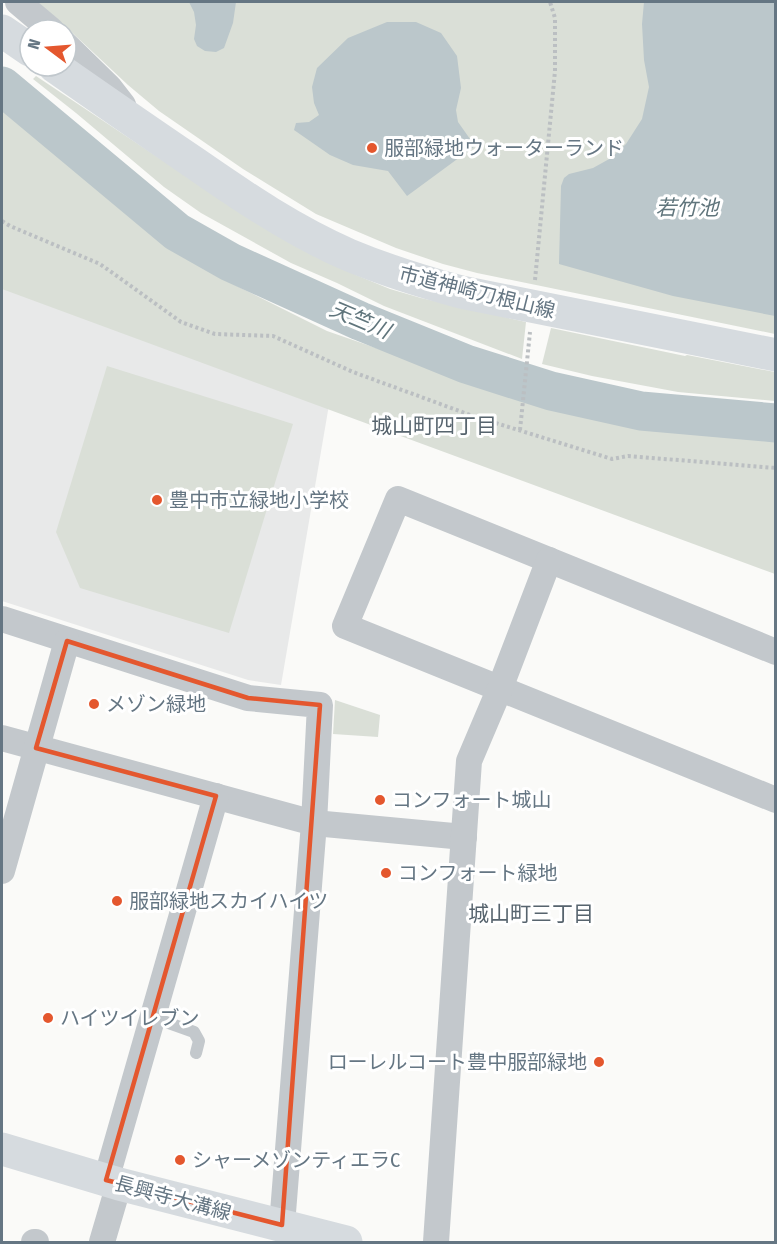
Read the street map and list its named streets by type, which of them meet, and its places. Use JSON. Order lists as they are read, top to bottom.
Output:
{
  "streets": {
    "street": ["市道神崎刀根山線", "長興寺大溝線"]
  },
  "districts": ["城山町四丁目", "城山町三丁目"],
  "water": ["若竹池", "天竺川"],
  "places": [
    "服部緑地ウォーターランド",
    "豊中市立緑地小学校",
    "メゾン緑地",
    "コンフォート城山",
    "コンフォート緑地",
    "服部緑地スカイハイツ",
    "ハイツイレブン",
    "ローレルコート豊中服部緑地",
    "シャーメゾンティエラC"
  ],
  "north": "left"
}
